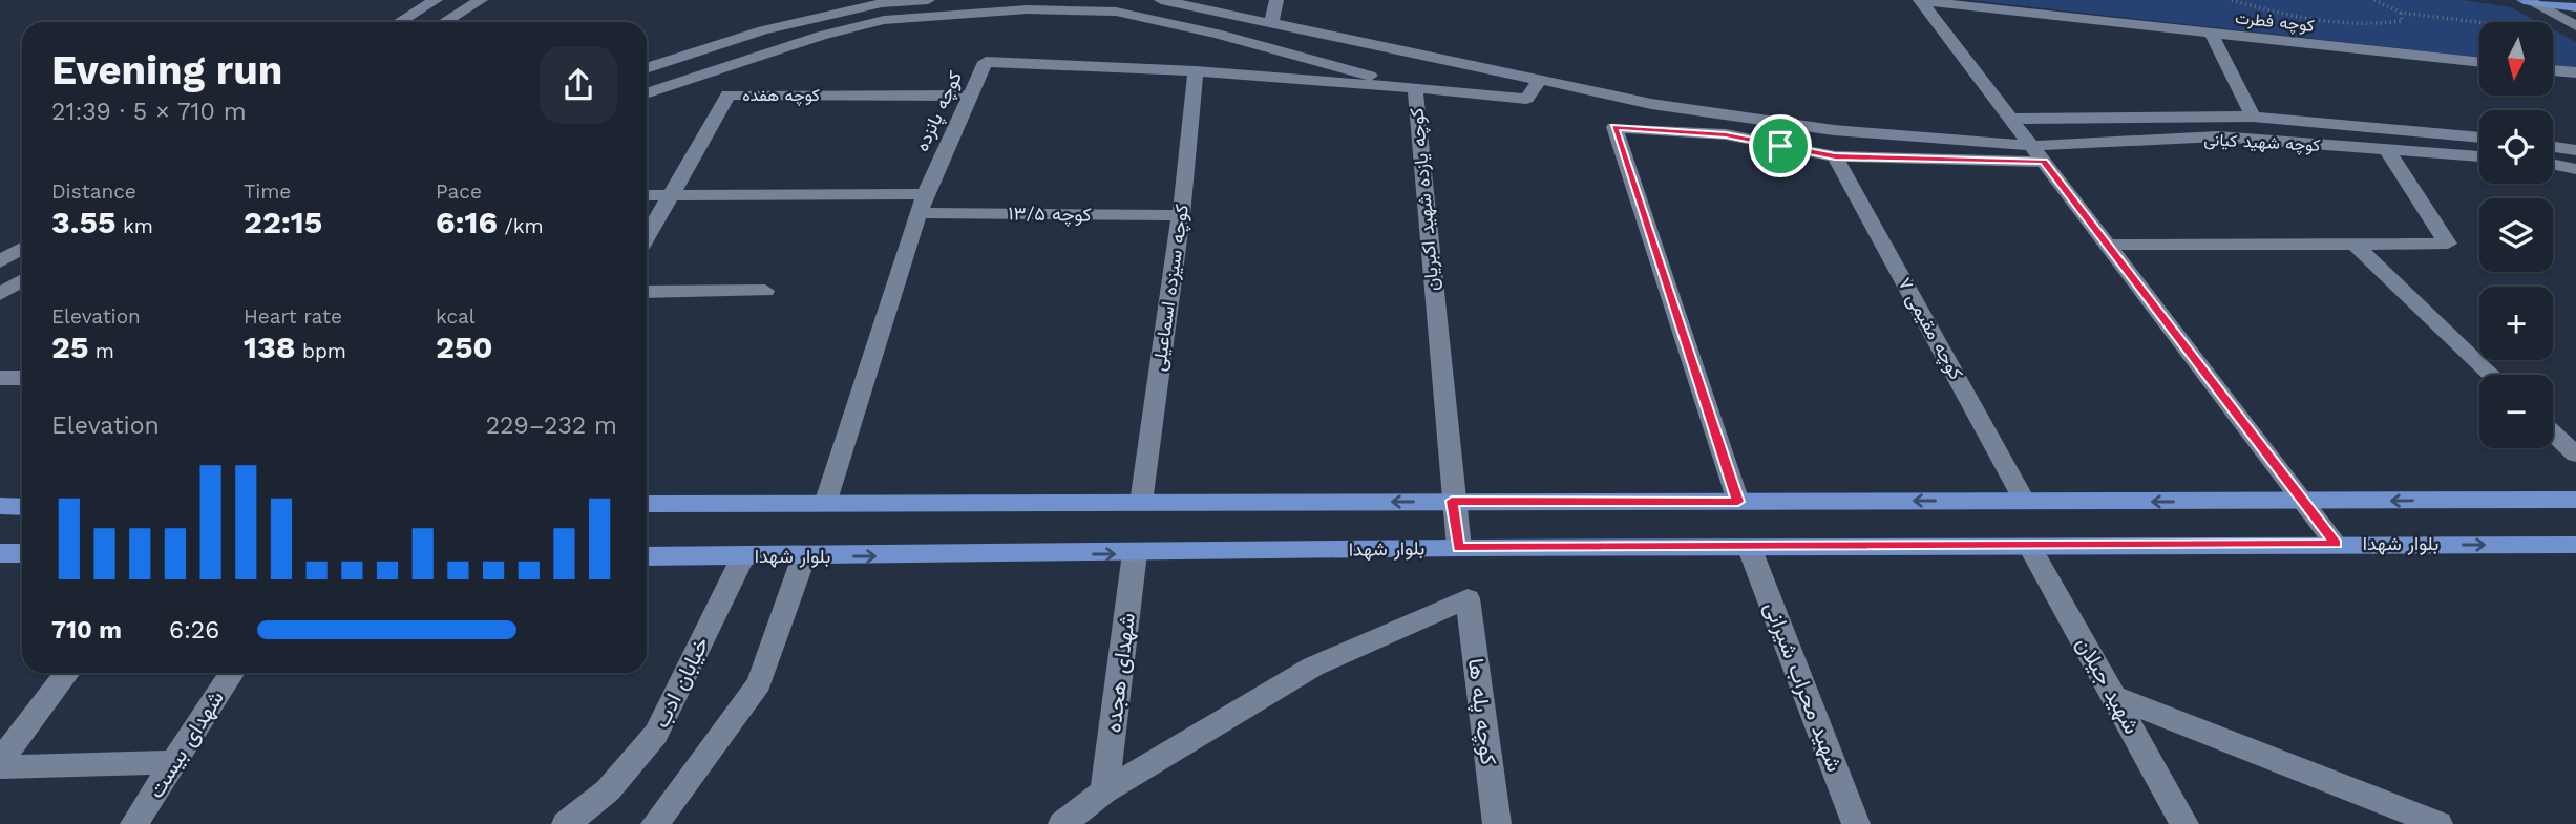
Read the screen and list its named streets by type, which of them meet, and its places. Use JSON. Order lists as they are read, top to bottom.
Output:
{
  "streets": {
    "main road": ["بلوار شهدا"],
    "street": [
      "کوچه فطرت",
      "کوچه هفده",
      "کوچه پانزده",
      "کوچه شهید کیانی",
      "کوچه یازده شهید اکبریان",
      "کوچه ۱۳/۵",
      "کوچه سیزده اسماعیلی",
      "کوچه مقیمی ۷",
      "شهدای هجده",
      "خیابان ادب",
      "شهید جیلان",
      "شهید محراب شیرانی",
      "کوچه پله ها",
      "شهدای بیست"
    ]
  },
  "crossings": [
    ["کوچه هفده", "کوچه پانزده"],
    ["کوچه پانزده", "کوچه یازده شهید اکبریان"],
    ["کوچه پانزده", "کوچه ۱۳/۵"],
    ["کوچه پانزده", "کوچه سیزده اسماعیلی"],
    ["کوچه یازده شهید اکبریان", "بلوار شهدا"],
    ["کوچه ۱۳/۵", "کوچه سیزده اسماعیلی"],
    ["بلوار شهدا", "شهدای هجده"],
    ["بلوار شهدا", "خیابان ادب"],
    ["بلوار شهدا", "شهید جیلان"],
    ["بلوار شهدا", "شهید محراب شیرانی"],
    ["شهدای هجده", "کوچه پله ها"]
  ],
  "north": "bottom",
  "page": {
    "map_buttons": ["+", "−"],
    "heading": ["Evening run", "21:39 · 5 × 710 m"],
    "stats": [
      ["Distance", "3.55 km"],
      ["Time", "22:15"],
      ["Pace", "6:16 /km"],
      ["Elevation", "25 m"],
      ["Heart rate", "138 bpm"],
      ["kcal", "250"]
    ],
    "chart": ["Elevation", "229–232 m"],
    "list": [
      {
        "name": "710 m",
        "note": "6:26"
      }
    ]
  }
}
